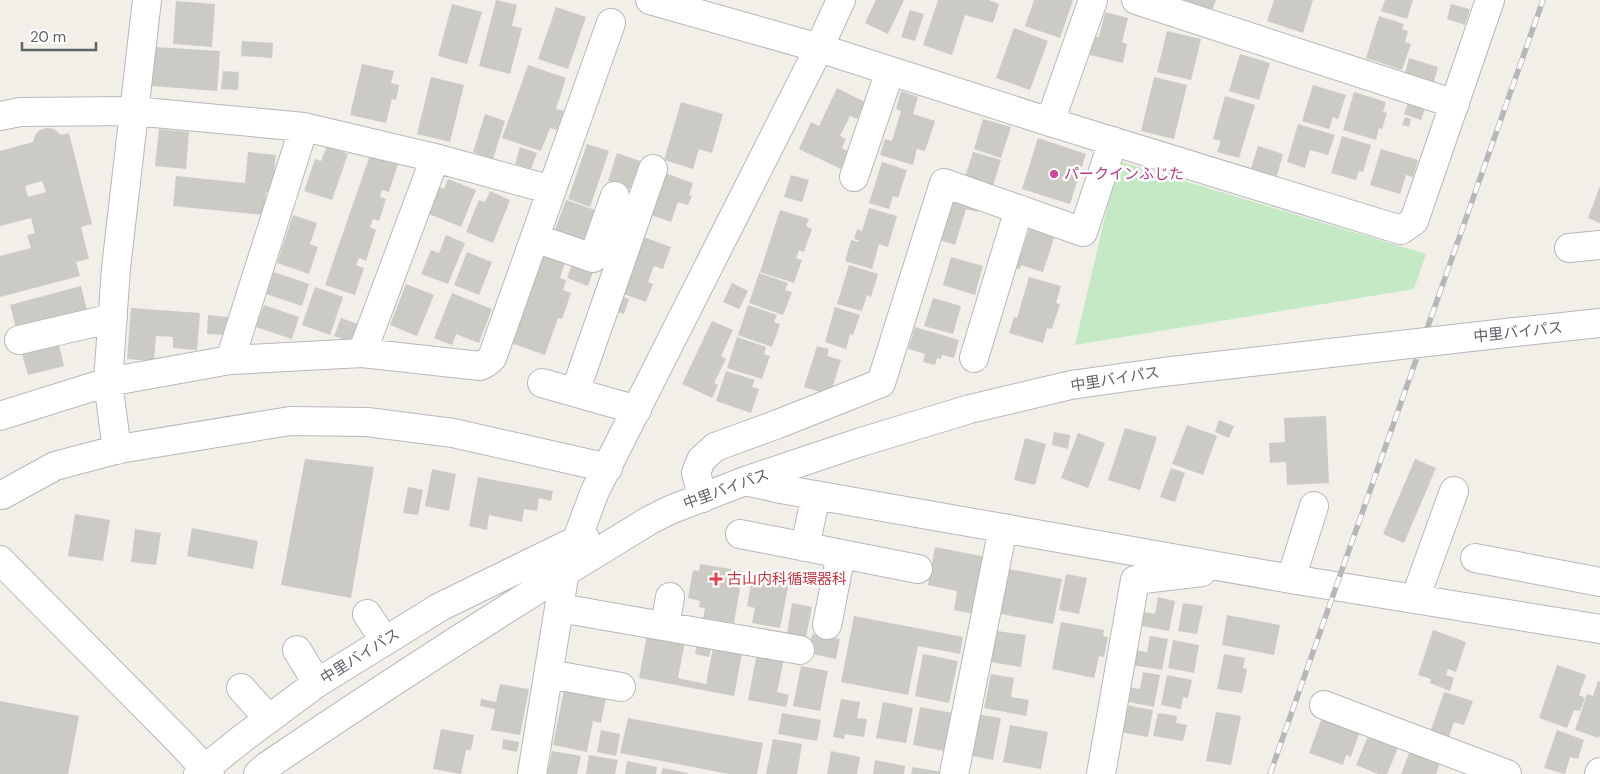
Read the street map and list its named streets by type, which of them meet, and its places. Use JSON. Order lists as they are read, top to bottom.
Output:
{
  "streets": {
    "street": ["中里バイパス"]
  },
  "places": {
    "other": ["パークインふじた"],
    "health": ["古山内科循環器科"]
  },
  "scale_bar": "20 m"
}
